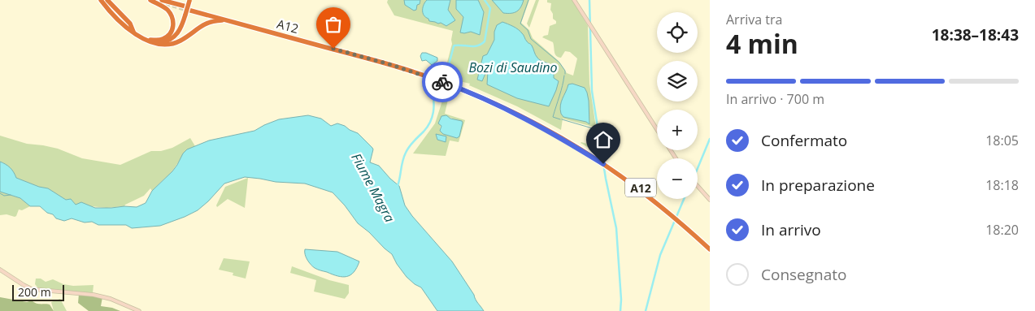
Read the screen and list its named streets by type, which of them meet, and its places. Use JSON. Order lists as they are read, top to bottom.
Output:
{
  "streets": {
    "highway": ["A12"]
  },
  "water": ["Bozi di Saudino", "Fiume Magra"],
  "scale_bar": "200 m",
  "page": {
    "heading": ["4 min", "Arriva tra", "18:38–18:43"],
    "map_buttons": ["+", "−"],
    "bar": "In arrivo · 700 m",
    "list": [
      ["Confermato", "18:05"],
      ["In preparazione", "18:18"],
      ["In arrivo", "18:20"],
      "Consegnato"
    ],
    "scale": "200 m"
  }
}
